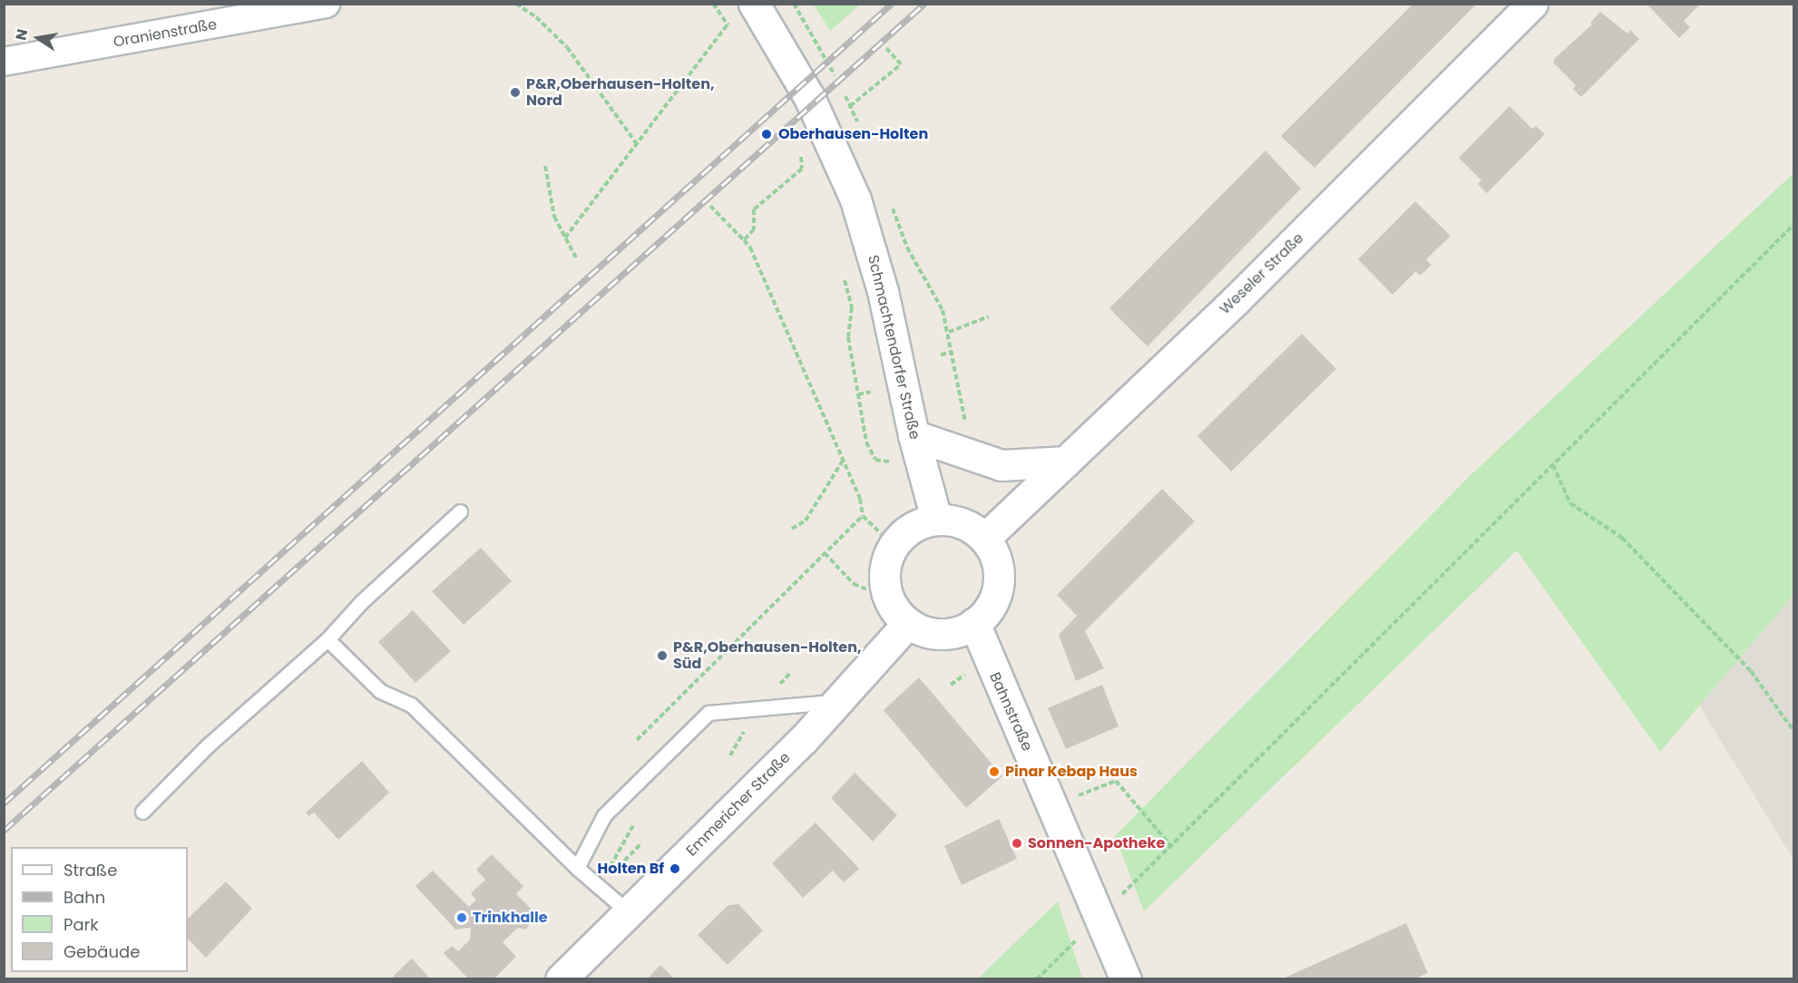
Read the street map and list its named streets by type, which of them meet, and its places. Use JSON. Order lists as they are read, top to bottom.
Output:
{
  "streets": {
    "main road": [
      "Weseler Straße",
      "Schmachtendorfer Straße",
      "Bahnstraße",
      "Emmericher Straße"
    ],
    "street": ["Oranienstraße"]
  },
  "crossings": [
    ["Weseler Straße", "Schmachtendorfer Straße"],
    ["Weseler Straße", "Bahnstraße"],
    ["Weseler Straße", "Emmericher Straße"],
    ["Schmachtendorfer Straße", "Bahnstraße"],
    ["Schmachtendorfer Straße", "Emmericher Straße"],
    ["Bahnstraße", "Emmericher Straße"]
  ],
  "places": [
    "P&R,Oberhausen-Holten, Nord",
    "Oberhausen-Holten",
    "P&R,Oberhausen-Holten, Süd",
    "Pinar Kebap Haus",
    "Sonnen-Apotheke",
    "Holten Bf",
    "Trinkhalle"
  ],
  "legend": [
    "Straße",
    "Bahn",
    "Park",
    "Gebäude"
  ],
  "north": "left"
}
